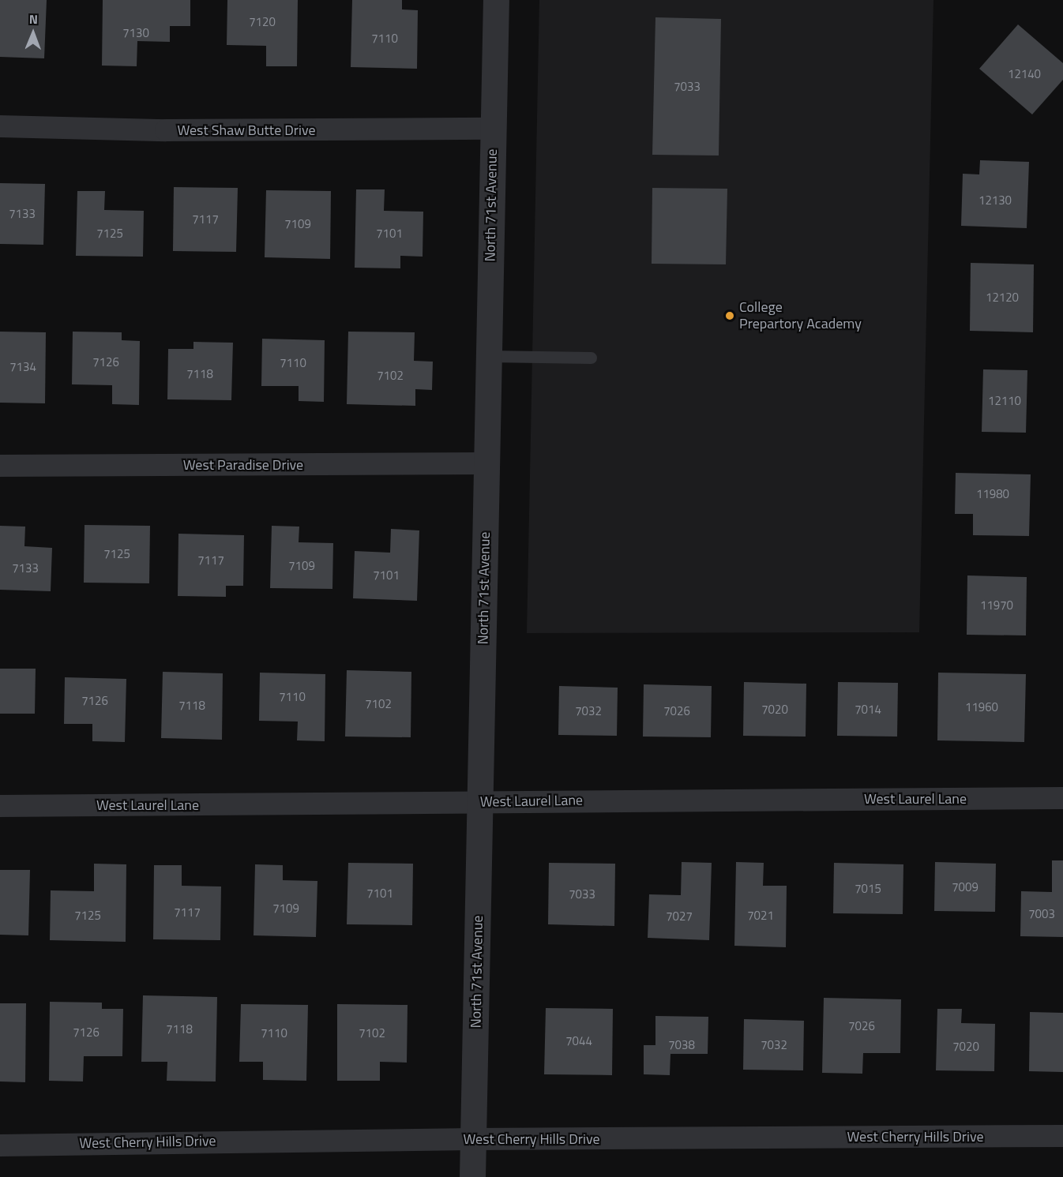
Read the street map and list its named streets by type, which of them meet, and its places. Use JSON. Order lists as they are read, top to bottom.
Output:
{
  "streets": {
    "street": [
      "West Shaw Butte Drive",
      "North 71st Avenue",
      "West Paradise Drive",
      "West Laurel Lane",
      "West Cherry Hills Drive"
    ]
  },
  "crossings": [
    ["West Shaw Butte Drive", "North 71st Avenue"],
    ["North 71st Avenue", "West Paradise Drive"],
    ["North 71st Avenue", "West Laurel Lane"],
    ["North 71st Avenue", "West Cherry Hills Drive"]
  ],
  "places": ["College Prepartory Academy"],
  "house_numbers": [
    "7120",
    "7130",
    "7110",
    "12140",
    "7033",
    "12130",
    "7133",
    "7117",
    "7109",
    "7125",
    "7101",
    "12120",
    "7126",
    "7110",
    "7134",
    "7118",
    "7102",
    "12110",
    "11980",
    "7125",
    "7117",
    "7109",
    "7133",
    "7101",
    "11970",
    "7110",
    "7126",
    "7102",
    "7118",
    "11960",
    "7020",
    "7014",
    "7032",
    "7026",
    "7009",
    "7015",
    "7101",
    "7033",
    "7109",
    "7117",
    "7003",
    "7125",
    "7021",
    "7027",
    "7026",
    "7118",
    "7126",
    "7110",
    "7102",
    "7044",
    "7038",
    "7032",
    "7020"
  ],
  "north": "top"
}
